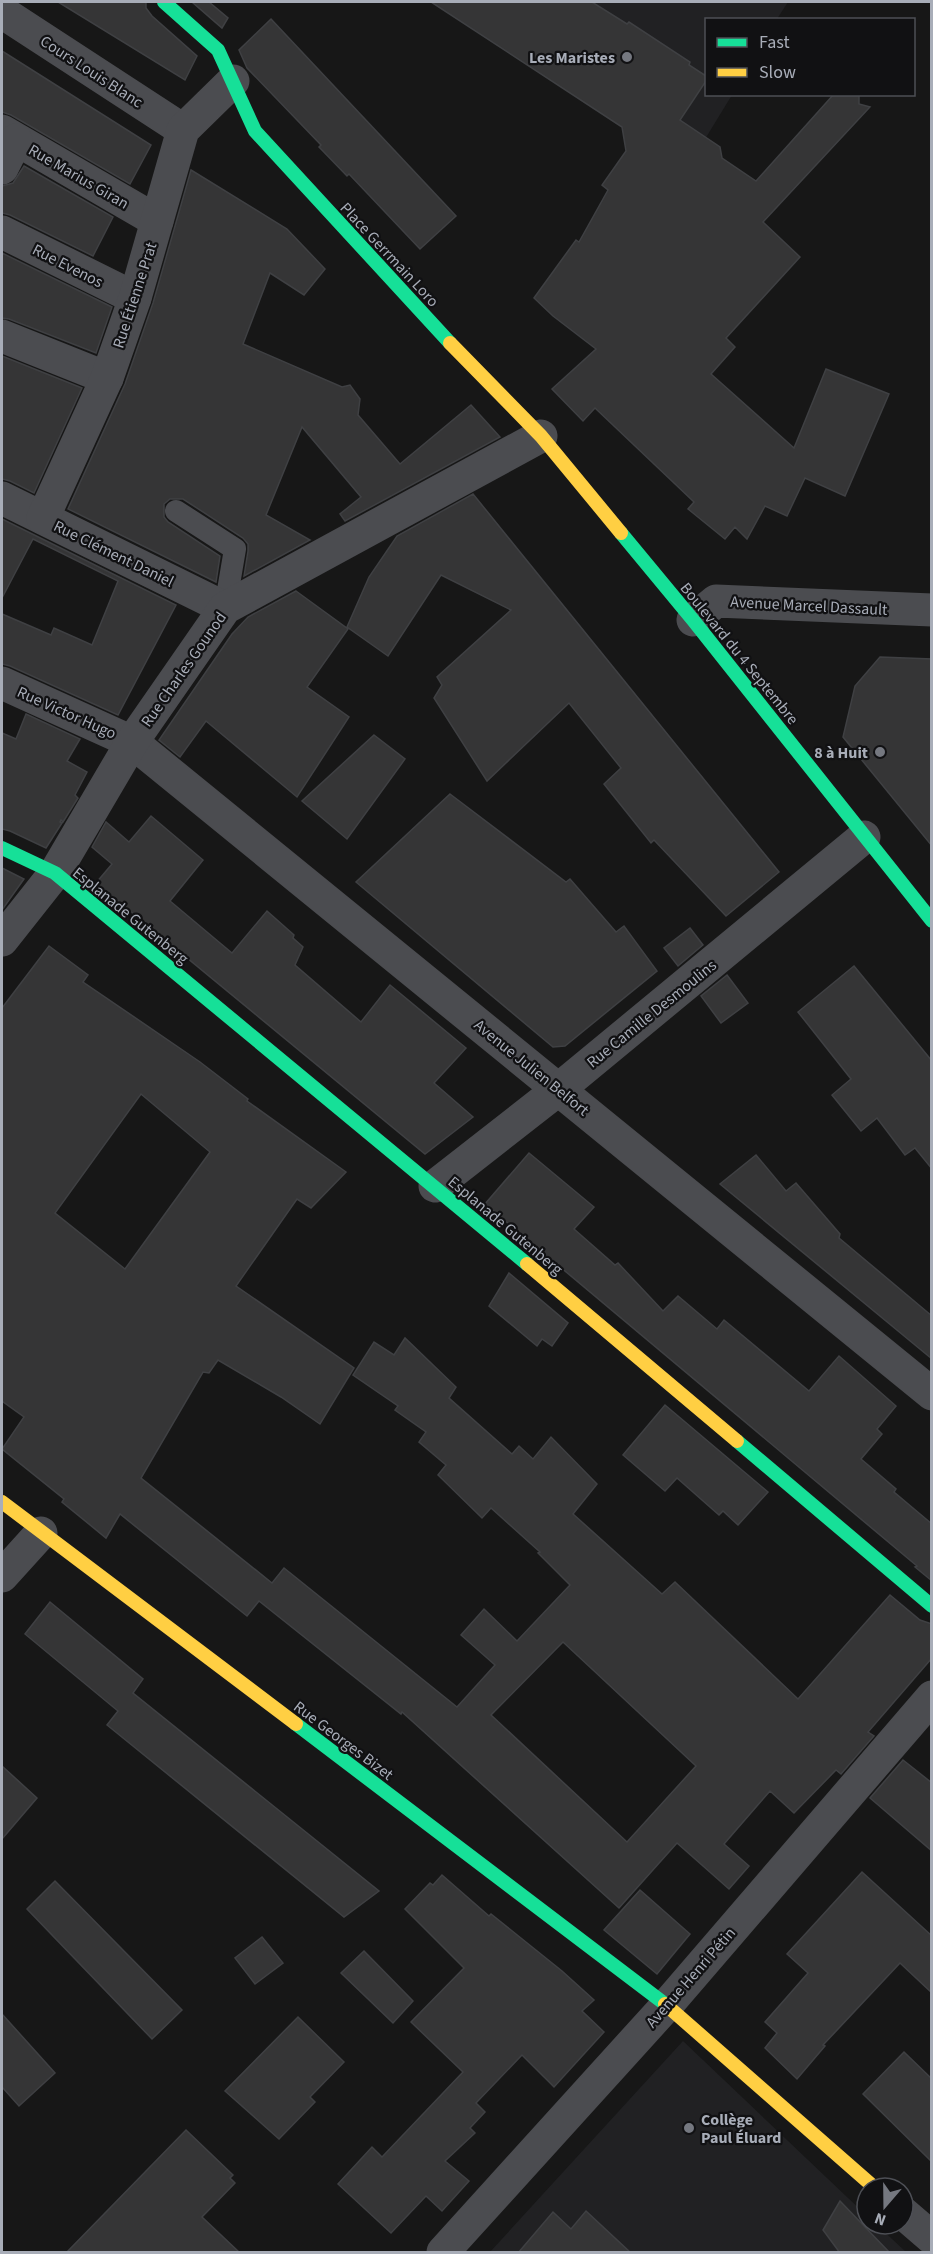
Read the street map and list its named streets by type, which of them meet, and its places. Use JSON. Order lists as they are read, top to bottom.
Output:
{
  "streets": {
    "street": [
      "Cours Louis Blanc",
      "Rue Marius Giran",
      "Place Gerrmain Loro",
      "Rue Evenos",
      "Rue Étienne Prat",
      "Rue Clément Daniel",
      "Avenue Marcel Dassault",
      "Boulevard du 4 Septembre",
      "Rue Charles Gounod",
      "Rue Victor Hugo",
      "Esplanade Gutenberg",
      "Rue Camille Desmoulins",
      "Avenue Julien Belfort",
      "Rue Georges Bizet",
      "Avenue Henri Pétin"
    ]
  },
  "crossings": [
    ["Cours Louis Blanc", "Rue Étienne Prat"],
    ["Rue Marius Giran", "Rue Étienne Prat"],
    ["Place Gerrmain Loro", "Rue Étienne Prat"],
    ["Place Gerrmain Loro", "Boulevard du 4 Septembre"],
    ["Place Gerrmain Loro", "Rue Charles Gounod"],
    ["Rue Evenos", "Rue Étienne Prat"],
    ["Rue Étienne Prat", "Rue Clément Daniel"],
    ["Rue Clément Daniel", "Rue Charles Gounod"],
    ["Avenue Marcel Dassault", "Boulevard du 4 Septembre"],
    ["Boulevard du 4 Septembre", "Rue Charles Gounod"],
    ["Boulevard du 4 Septembre", "Rue Camille Desmoulins"],
    ["Rue Charles Gounod", "Rue Victor Hugo"],
    ["Rue Charles Gounod", "Esplanade Gutenberg"],
    ["Rue Charles Gounod", "Avenue Julien Belfort"],
    ["Rue Victor Hugo", "Avenue Julien Belfort"],
    ["Esplanade Gutenberg", "Rue Camille Desmoulins"],
    ["Rue Camille Desmoulins", "Avenue Julien Belfort"],
    ["Rue Georges Bizet", "Avenue Henri Pétin"]
  ],
  "places": ["Les Maristes", "8 à Huit", "Collège Paul Éluard"],
  "legend": ["Fast", "Slow"],
  "north": "bottom"
}
